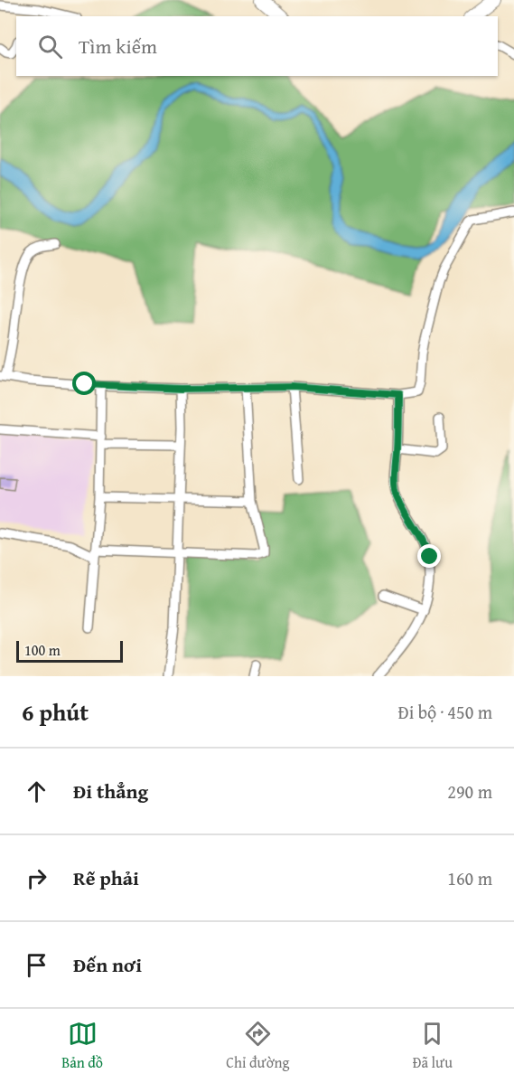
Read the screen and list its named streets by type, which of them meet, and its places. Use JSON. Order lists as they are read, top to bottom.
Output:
{
  "scale_bar": "100 m",
  "page": {
    "search": "Tìm kiếm",
    "scale": "100 m",
    "heading": ["6 phút", "Đi bộ · 450 m"],
    "list": [
      ["Đi thẳng", "290 m"],
      ["Rẽ phải", "160 m"],
      "Đến nơi"
    ],
    "nav": ["Bản đồ", "Chỉ đường", "Đã lưu"]
  }
}
